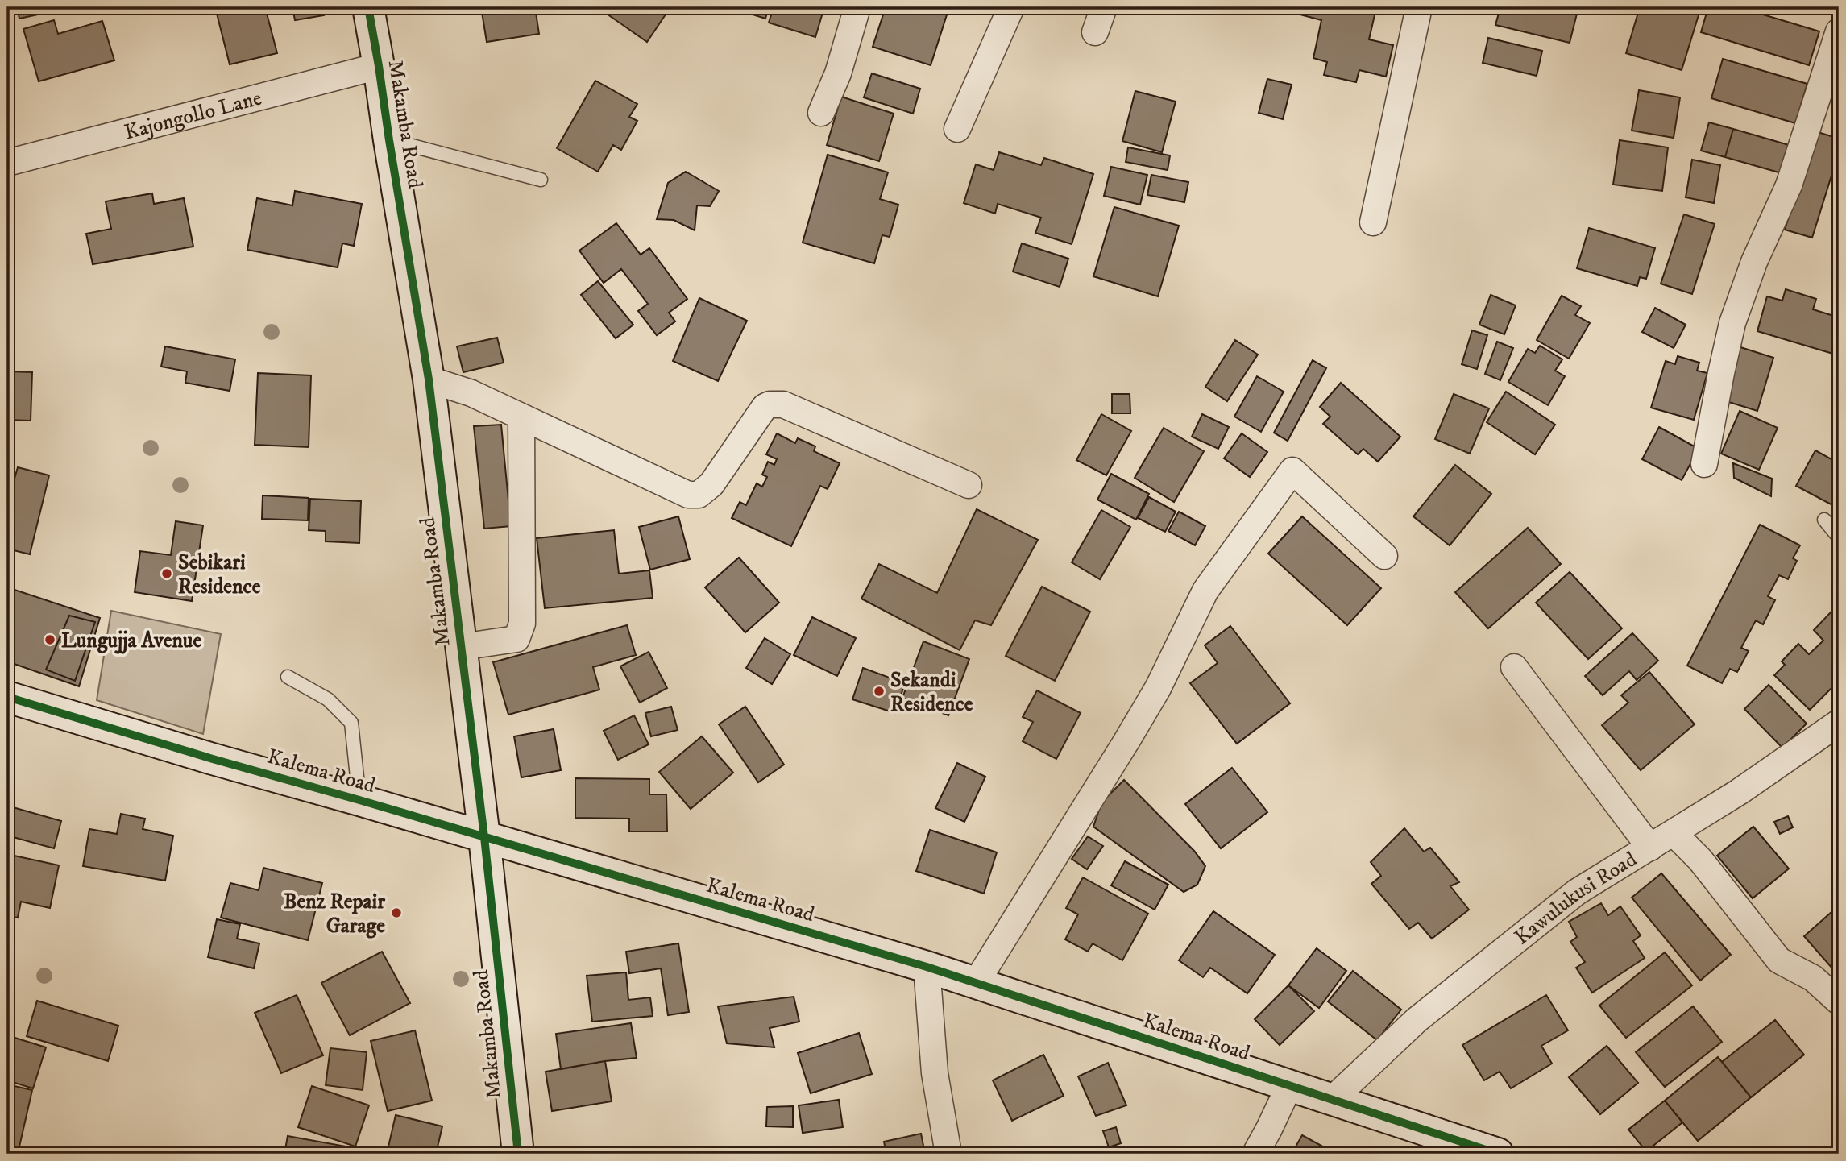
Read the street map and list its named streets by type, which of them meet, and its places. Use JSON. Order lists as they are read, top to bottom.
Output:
{
  "streets": {
    "street": [
      "Kajongollo Lane",
      "Makamba Road",
      "Kalema Road",
      "Kawulukusi Road"
    ]
  },
  "crossings": [
    ["Kajongollo Lane", "Makamba Road"],
    ["Makamba Road", "Kalema Road"],
    ["Kalema Road", "Kawulukusi Road"]
  ],
  "places": [
    "Sebikari Residence",
    "Lungujja Avenue",
    "Sekandi Residence",
    "Benz Repair Garage"
  ]
}
